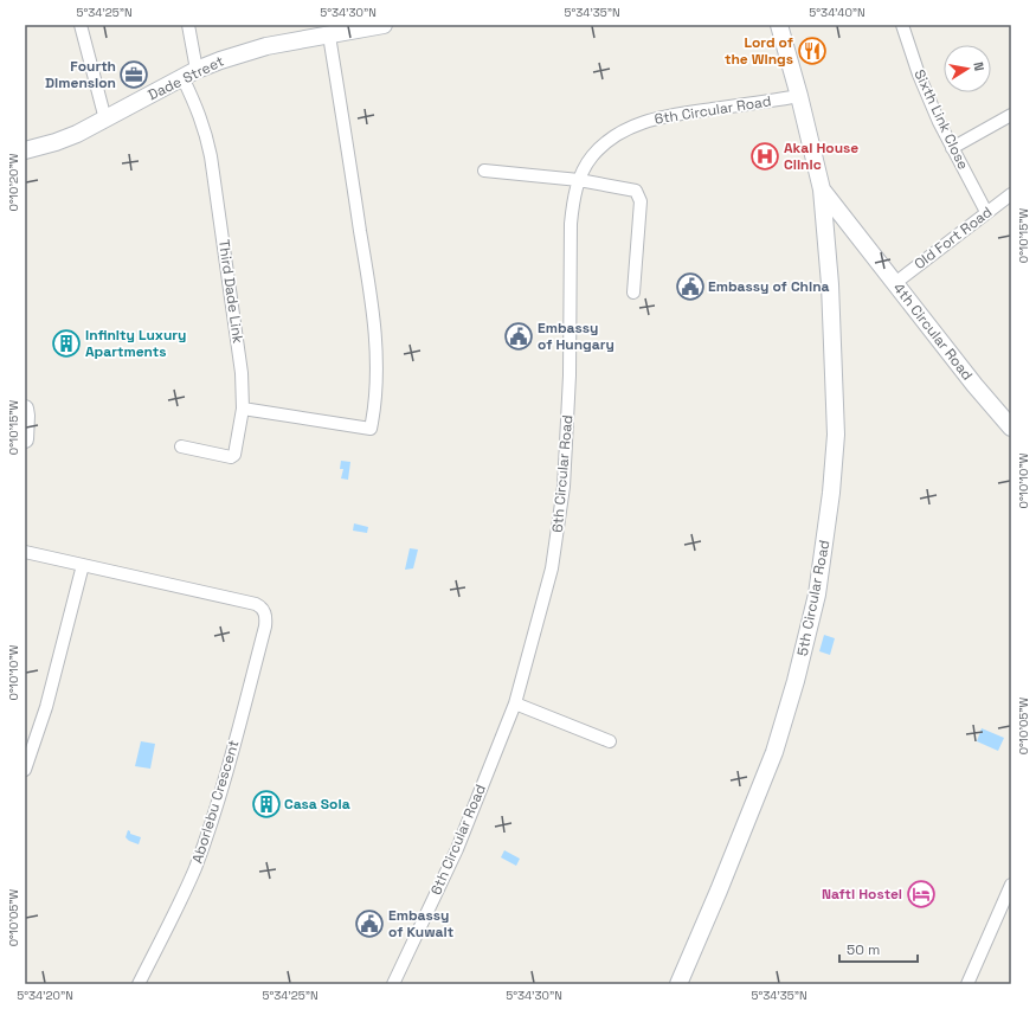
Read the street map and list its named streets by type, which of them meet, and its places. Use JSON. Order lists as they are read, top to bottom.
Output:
{
  "streets": {
    "street": [
      "Dade Street",
      "6th Circular Road",
      "Sixth Link Close",
      "Old Fort Road",
      "Third Dade Link",
      "4th Circular Road",
      "5th Circular Road",
      "Aborlebu Crescent"
    ]
  },
  "crossings": [
    ["Dade Street", "Third Dade Link"],
    ["6th Circular Road", "4th Circular Road"],
    ["Sixth Link Close", "Old Fort Road"],
    ["Old Fort Road", "4th Circular Road"],
    ["4th Circular Road", "5th Circular Road"]
  ],
  "places": {
    "restaurant": ["Lord of the Wings"],
    "office": ["Fourth Dimension"],
    "hospital": ["Akai House Clinic"],
    "public building": ["Embassy of China", "Embassy of Hungary", "Embassy of Kuwait"],
    "building": ["Infinity Luxury Apartments", "Casa Soia"],
    "hotel": ["Nafti Hostel"]
  },
  "scale_bar": "50 m",
  "north": "right",
  "coordinates": [
    "5°34'25\"N",
    "5°34'30\"N",
    "5°34'35\"N",
    "5°34'40\"N",
    "0°10'20\"W",
    "0°10'15\"W",
    "0°10'10\"W",
    "0°10'05\"W",
    "5°34'20\"N"
  ]
}
